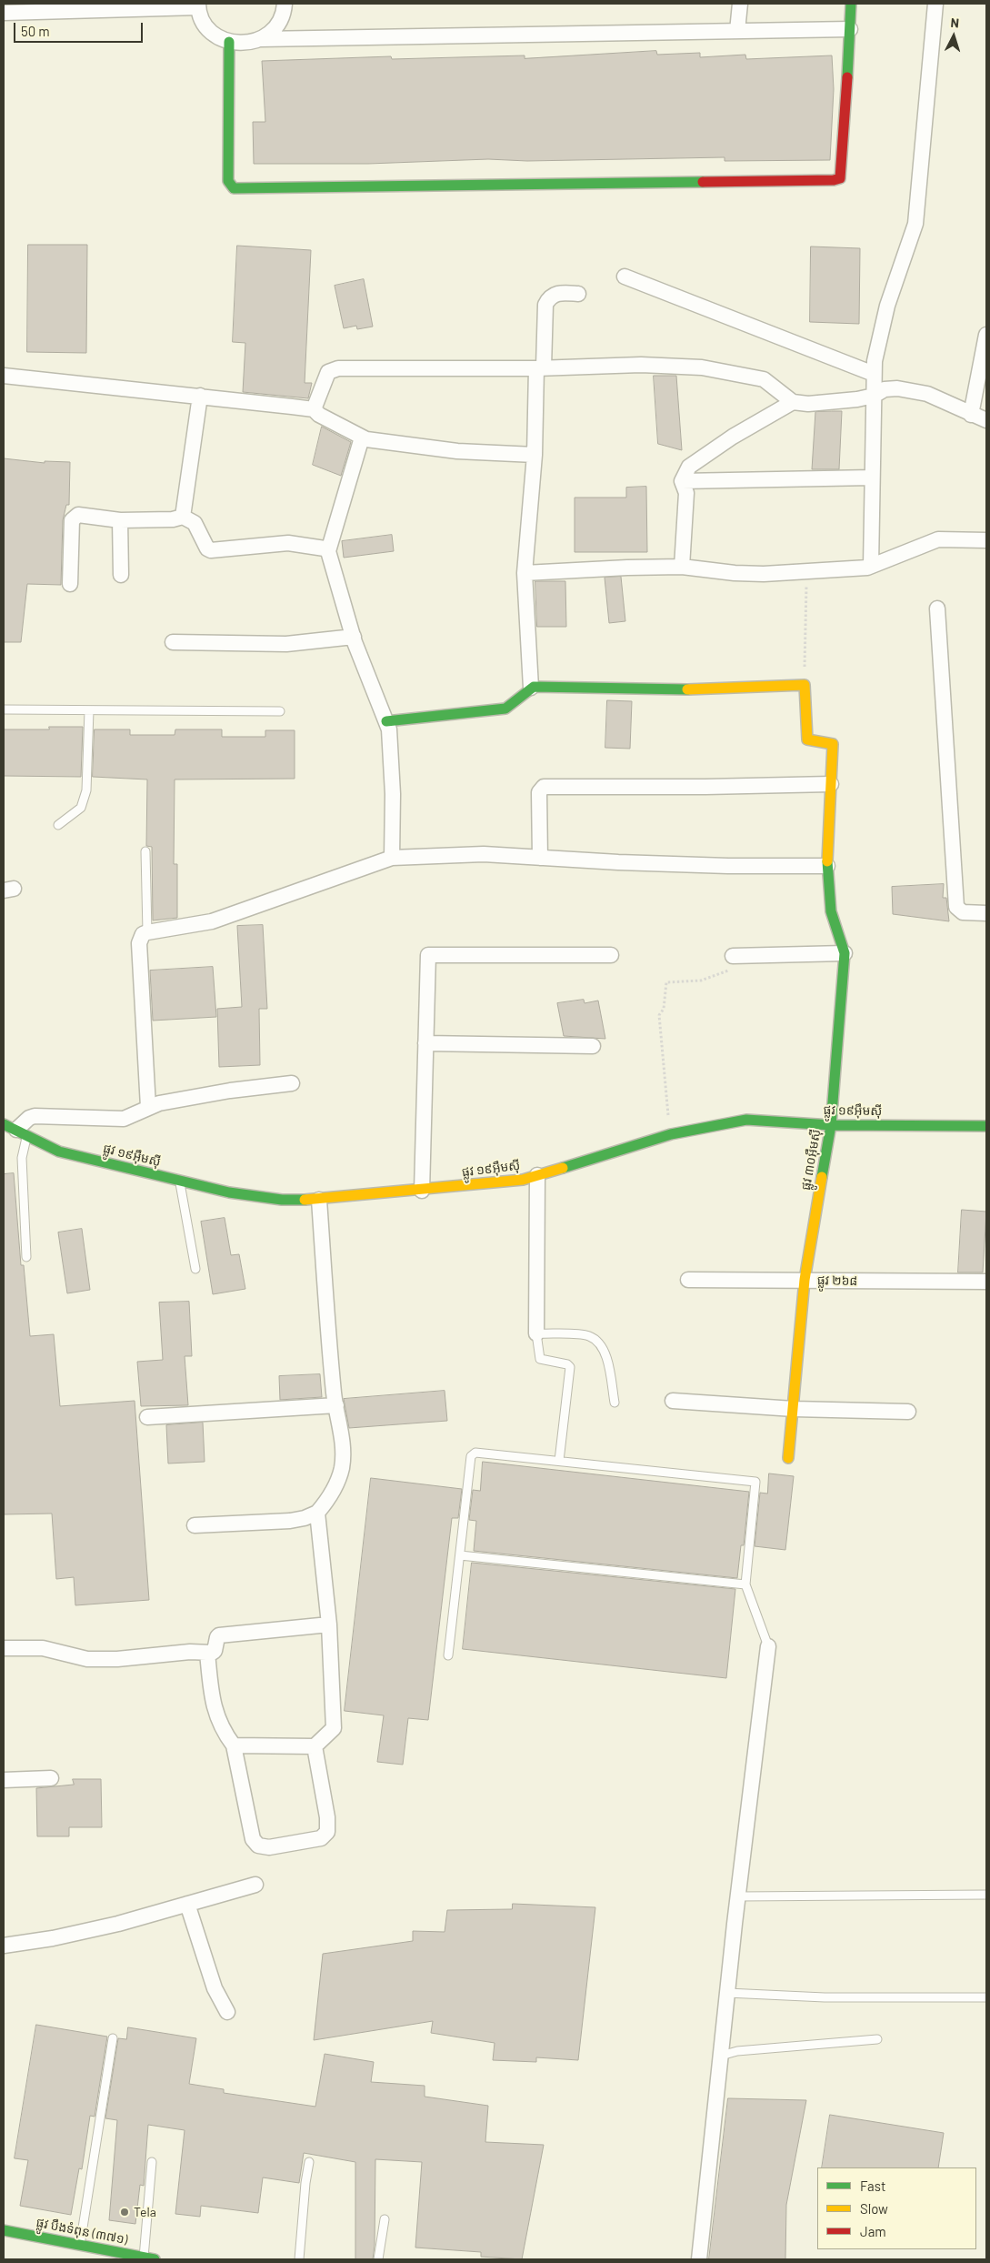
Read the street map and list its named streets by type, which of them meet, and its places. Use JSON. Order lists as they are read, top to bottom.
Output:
{
  "streets": {
    "street": [
      "ផ្លូវ ១៩អ៊ឹមស៊ី",
      "ផ្លូវ ៣០អ៊ឹមស៊ី",
      "ផ្លូវ ២៦៨",
      "ផ្លូវ បឹងទំពុន (៣៧១)"
    ]
  },
  "crossings": [
    ["ផ្លូវ ១៩អ៊ឹមស៊ី", "ផ្លូវ ៣០អ៊ឹមស៊ី"],
    ["ផ្លូវ ៣០អ៊ឹមស៊ី", "ផ្លូវ ២៦៨"]
  ],
  "places": ["Tela"],
  "legend": ["Fast", "Slow", "Jam"],
  "scale_bar": "50 m",
  "north": "top"
}
